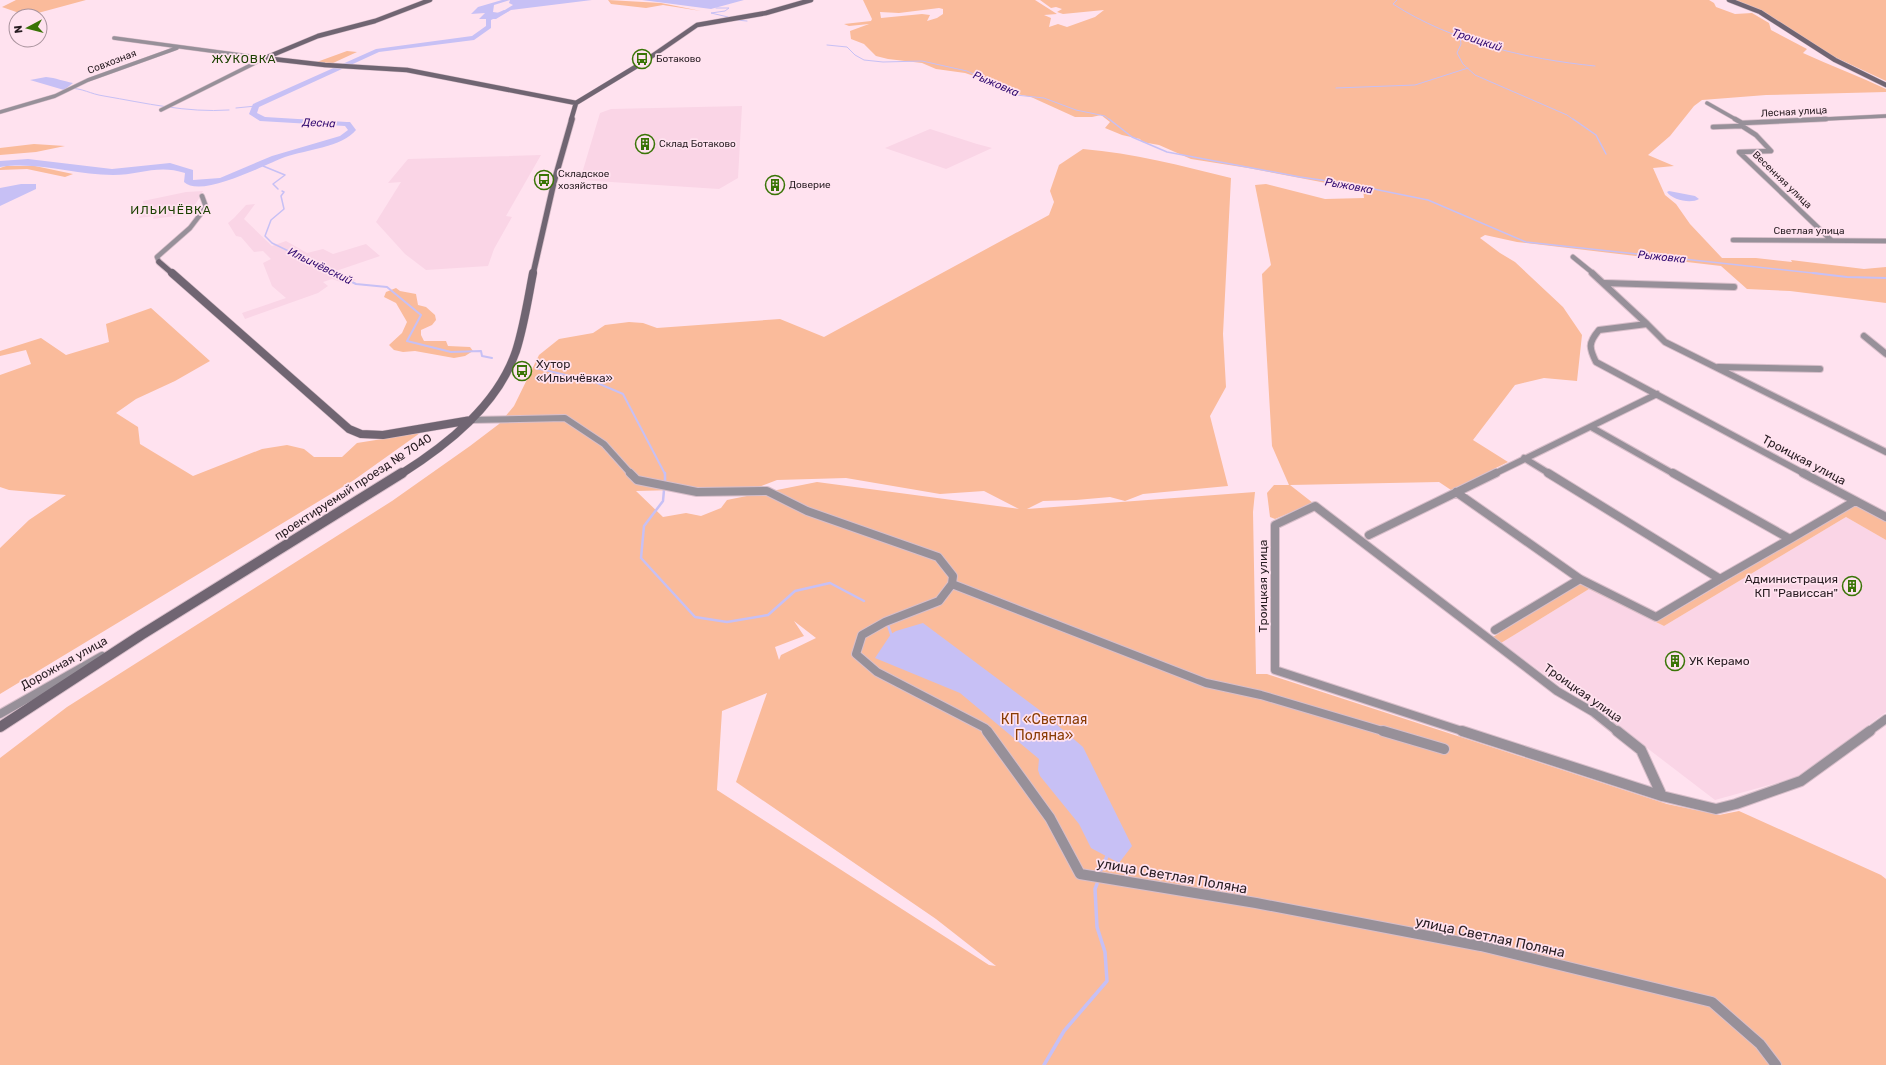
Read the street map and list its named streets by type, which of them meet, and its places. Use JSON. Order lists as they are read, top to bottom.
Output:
{
  "streets": {
    "street": [
      "Совхозная",
      "Лесная улица",
      "Весенняя улица",
      "Светлая улица",
      "Троицкая улица",
      "проектируемый проезд № 7040",
      "Дорожная улица",
      "улица Светлая Поляна"
    ]
  },
  "crossings": [
    ["Весенняя улица", "Светлая улица"],
    ["проектируемый проезд № 7040", "Дорожная улица"]
  ],
  "districts": ["ЖУКОВКА", "ИЛЬИЧЁВКА"],
  "water": [
    "Троицкий",
    "Рыжовка",
    "Десна",
    "Ильичёвский"
  ],
  "parks": ["КП «Светлая Поляна»"],
  "places": {
    "bus stop": ["Ботаково", "Складское хозяйство", "Хутор «Ильичёвка»"],
    "building": [
      "Склад Ботаково",
      "Доверие",
      "Администрация КП \"Рависсан\"",
      "УК Керамо"
    ]
  },
  "north": "left"
}
